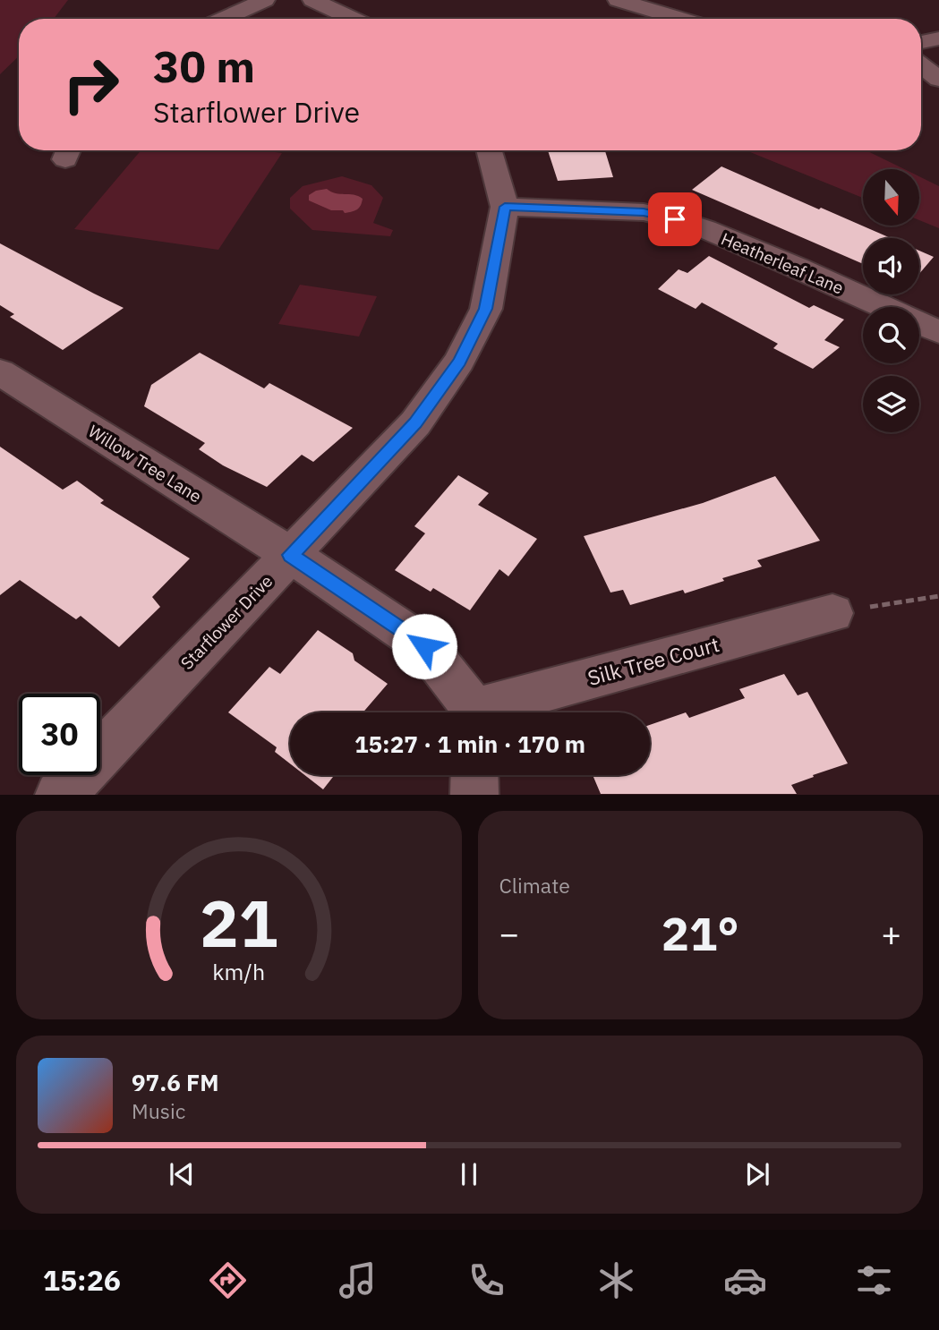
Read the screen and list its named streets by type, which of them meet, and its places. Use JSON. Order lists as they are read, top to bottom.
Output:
{
  "streets": {
    "street": [
      "Heatherleaf Lane",
      "Willow Tree Lane",
      "Starflower Drive",
      "Silk Tree Court"
    ]
  },
  "crossings": [
    ["Heatherleaf Lane", "Starflower Drive"],
    ["Willow Tree Lane", "Starflower Drive"]
  ],
  "north": "bottom",
  "page": {
    "turn": ["30 m", "Starflower Drive"],
    "limit": "30",
    "trip": "15:27 · 1 min · 170 m",
    "tile": "Climate",
    "heat": ["−", "21°", "+"],
    "song": ["97.6 FM", "Music"],
    "tabs": "15:26",
    "gauge": ["21", "km/h"]
  }
}
